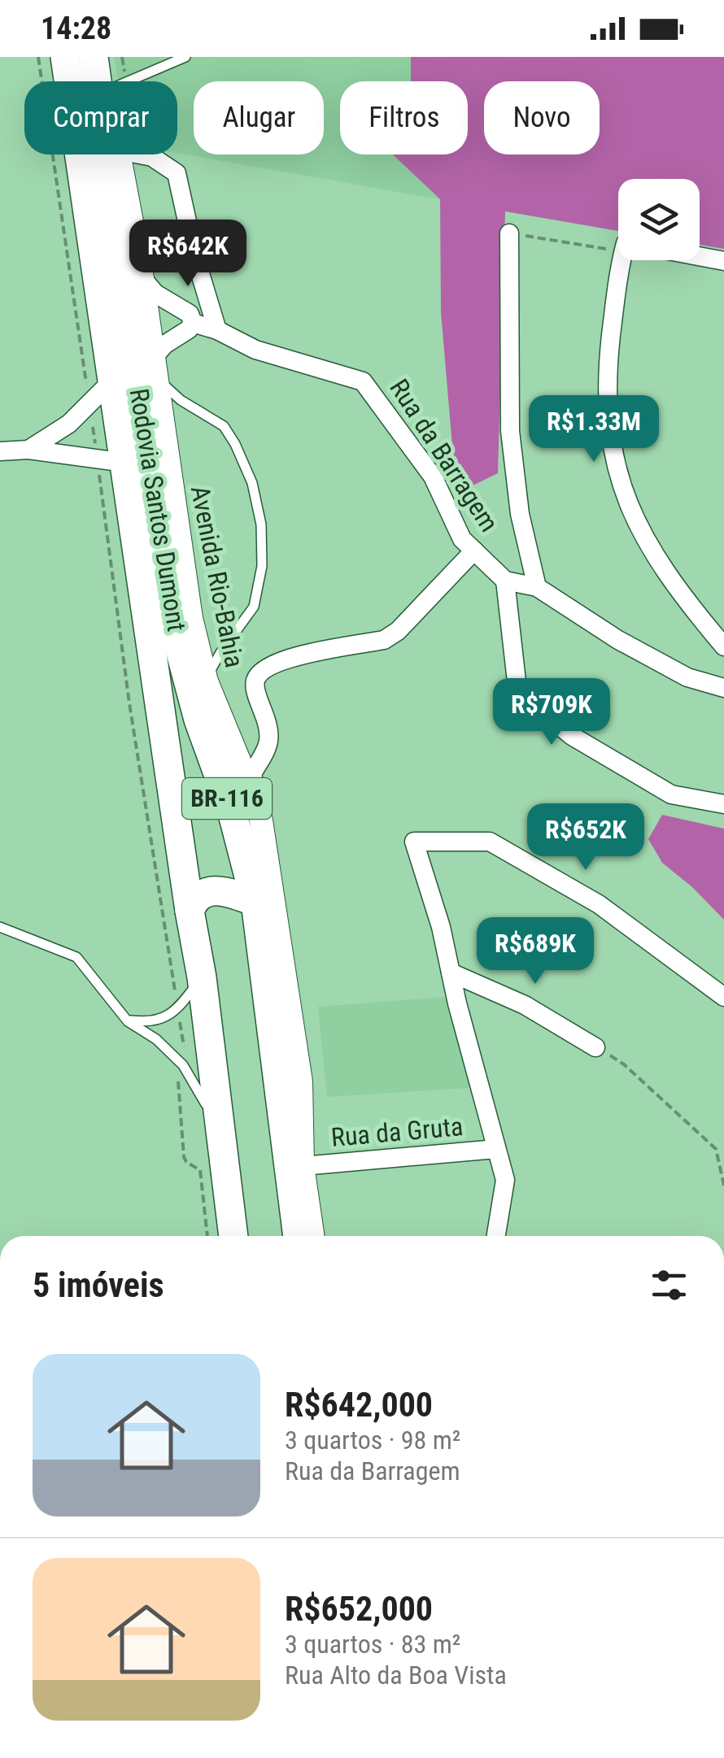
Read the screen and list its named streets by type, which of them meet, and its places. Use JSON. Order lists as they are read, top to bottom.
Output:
{
  "streets": {
    "highway": ["Rodovia Santos Dumont", "BR-116"],
    "street": ["Rua da Barragem", "Avenida Rio-Bahia", "Rua da Gruta"]
  },
  "crossings": [
    ["Rua da Barragem", "Avenida Rio-Bahia"],
    ["Rodovia Santos Dumont", "Avenida Rio-Bahia"],
    ["Avenida Rio-Bahia", "Rua da Gruta"]
  ],
  "page": {
    "status": "14:28",
    "chip": [
      "Comprar",
      "Alugar",
      "Filtros",
      "Novo"
    ],
    "price": [
      "R$642K",
      "R$1.33M",
      "R$709K",
      "R$652K",
      "R$689K"
    ],
    "heading": "5 imóveis",
    "list": [
      {
        "name": "R$642,000",
        "note": "3 quartos · 98 m² · Rua da Barragem"
      },
      {
        "name": "R$652,000",
        "note": "3 quartos · 83 m² · Rua Alto da Boa Vista"
      }
    ]
  }
}
